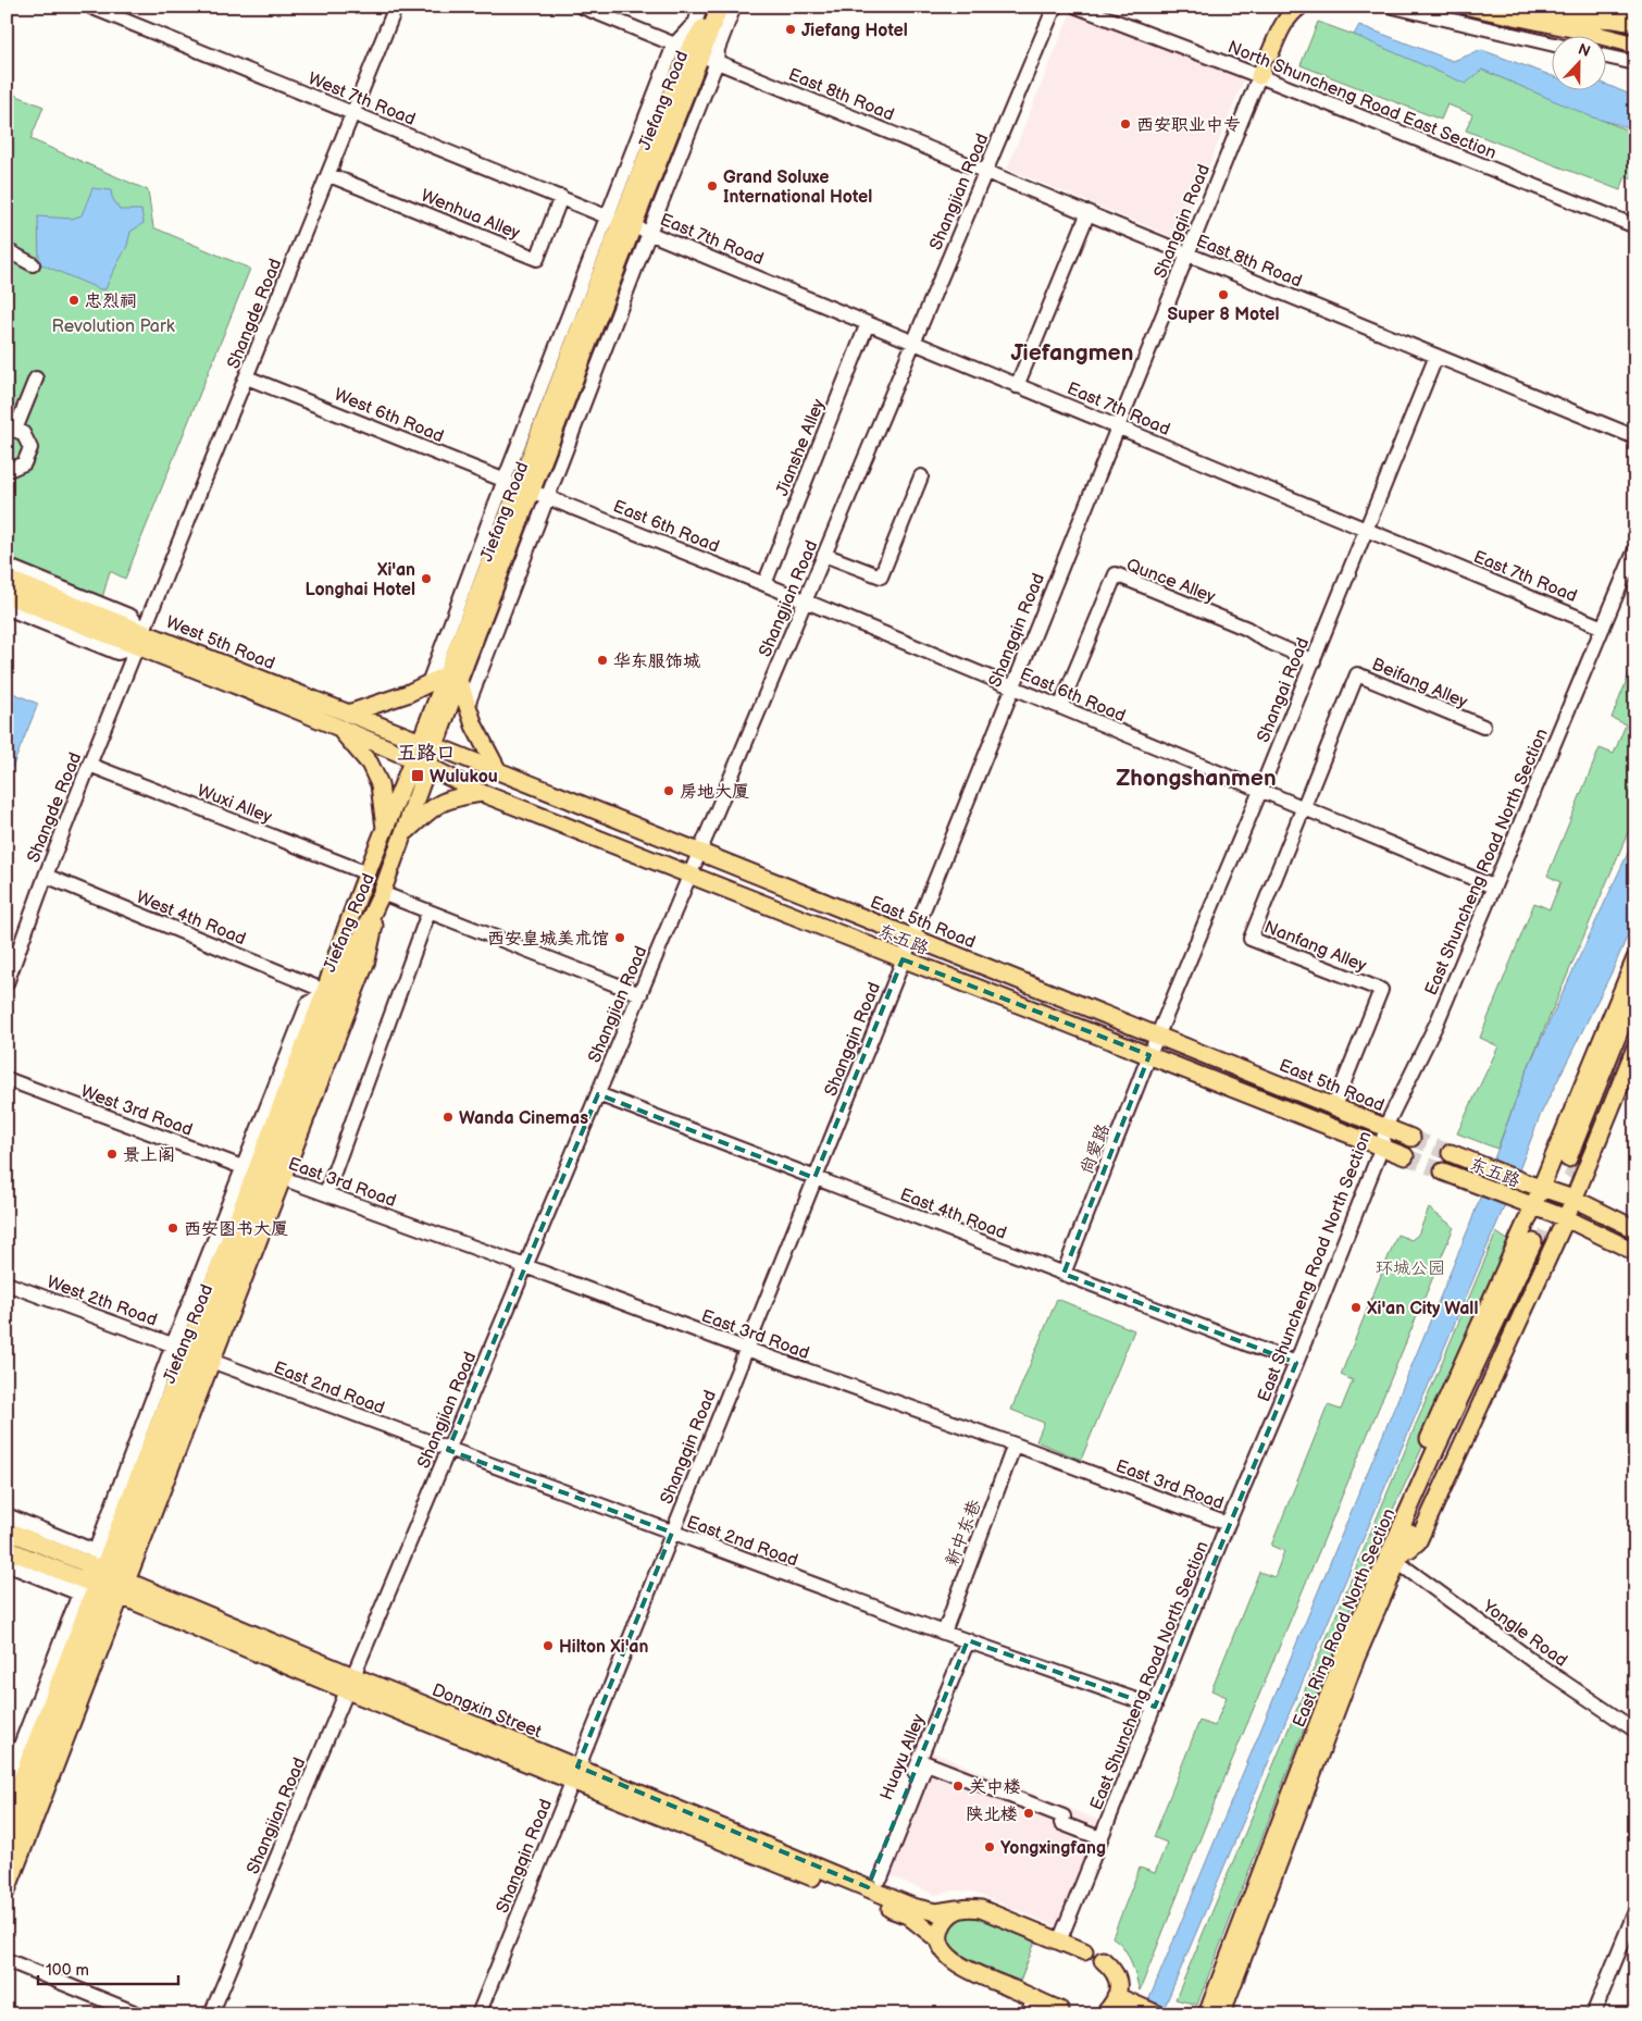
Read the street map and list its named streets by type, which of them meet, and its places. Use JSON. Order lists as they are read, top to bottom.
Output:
{
  "streets": {
    "main road": [
      "Jiefang Road",
      "West 5th Road",
      "East 5th Road",
      "东五路",
      "East Ring Road North Section",
      "Dongxin Street"
    ],
    "street": [
      "East 8th Road",
      "West 7th Road",
      "North Shuncheng Road East Section",
      "Shangjian Road",
      "Wenhua Alley",
      "Shangqin Road",
      "East 7th Road",
      "Shangde Road",
      "West 6th Road",
      "Jianshe Alley",
      "East 6th Road",
      "Qunce Alley",
      "Beifang Alley",
      "Shangai Road",
      "Wuxi Alley",
      "East Shuncheng Road North Section",
      "West 4th Road",
      "Nanfang Alley",
      "West 3rd Road",
      "尚爱路",
      "East 3rd Road",
      "East 4th Road",
      "West 2th Road",
      "East 2nd Road",
      "新中东巷",
      "Yongle Road",
      "Huayu Alley"
    ]
  },
  "crossings": [
    ["East 8th Road", "Jiefang Road"],
    ["East 8th Road", "Shangjian Road"],
    ["East 8th Road", "Shangqin Road"],
    ["East 8th Road", "Shangai Road"],
    ["West 7th Road", "Jiefang Road"],
    ["West 7th Road", "Wenhua Alley"],
    ["West 7th Road", "East 7th Road"],
    ["West 7th Road", "Shangde Road"],
    ["North Shuncheng Road East Section", "Shangqin Road"],
    ["Jiefang Road", "East 7th Road"],
    ["Jiefang Road", "West 6th Road"],
    ["Jiefang Road", "East 6th Road"],
    ["Jiefang Road", "West 5th Road"],
    ["Jiefang Road", "Wuxi Alley"],
    ["Jiefang Road", "West 4th Road"],
    ["Jiefang Road", "East 5th Road"],
    ["Jiefang Road", "东五路"],
    ["Jiefang Road", "West 3rd Road"],
    ["Jiefang Road", "East 3rd Road"],
    ["Jiefang Road", "West 2th Road"],
    ["Jiefang Road", "East 2nd Road"],
    ["Jiefang Road", "Dongxin Street"],
    ["Shangjian Road", "East 7th Road"],
    ["Shangjian Road", "East 6th Road"],
    ["Shangjian Road", "East 5th Road"],
    ["Shangjian Road", "东五路"],
    ["Shangjian Road", "East 3rd Road"],
    ["Shangjian Road", "East 4th Road"],
    ["Shangjian Road", "East 2nd Road"],
    ["Shangjian Road", "Dongxin Street"],
    ["Wenhua Alley", "Shangde Road"],
    ["Shangqin Road", "East 7th Road"],
    ["Shangqin Road", "East 6th Road"],
    ["Shangqin Road", "East 5th Road"],
    ["Shangqin Road", "东五路"],
    ["Shangqin Road", "East 3rd Road"],
    ["Shangqin Road", "East 4th Road"],
    ["Shangqin Road", "East 2nd Road"],
    ["Shangqin Road", "Dongxin Street"],
    ["East 7th Road", "Jianshe Alley"],
    ["East 7th Road", "Shangai Road"],
    ["East 7th Road", "East Shuncheng Road North Section"],
    ["Shangde Road", "West 6th Road"],
    ["Shangde Road", "West 5th Road"],
    ["Shangde Road", "Wuxi Alley"],
    ["Shangde Road", "West 4th Road"],
    ["West 6th Road", "East 6th Road"],
    ["Jianshe Alley", "East 6th Road"],
    ["East 6th Road", "Qunce Alley"],
    ["East 6th Road", "Beifang Alley"],
    ["East 6th Road", "Shangai Road"],
    ["East 6th Road", "East Shuncheng Road North Section"],
    ["East 6th Road", "Nanfang Alley"],
    ["Qunce Alley", "Shangai Road"],
    ["West 5th Road", "East 5th Road"],
    ["West 5th Road", "东五路"],
    ["Beifang Alley", "Nanfang Alley"],
    ["Shangai Road", "East 5th Road"],
    ["Shangai Road", "尚爱路"],
    ["East Shuncheng Road North Section", "East 5th Road"],
    ["East Shuncheng Road North Section", "东五路"],
    ["East Shuncheng Road North Section", "East 3rd Road"],
    ["East Shuncheng Road North Section", "East 4th Road"],
    ["East Shuncheng Road North Section", "East 2nd Road"],
    ["East Shuncheng Road North Section", "Dongxin Street"],
    ["East 5th Road", "Nanfang Alley"],
    ["East 5th Road", "尚爱路"],
    ["东五路", "尚爱路"],
    ["尚爱路", "East 4th Road"],
    ["East 3rd Road", "新中东巷"],
    ["West 2th Road", "East 2nd Road"],
    ["East 2nd Road", "新中东巷"],
    ["East 2nd Road", "Huayu Alley"],
    ["East Ring Road North Section", "Yongle Road"],
    ["Dongxin Street", "Huayu Alley"]
  ],
  "districts": ["Jiefangmen", "五路口", "Zhongshanmen"],
  "parks": ["Revolution Park", "环城公园"],
  "places": {
    "other": [
      "Jiefang Hotel",
      "西安职业中专",
      "Grand Soluxe International Hotel",
      "Super 8 Motel",
      "忠烈祠",
      "Xi'an Longhai Hotel",
      "华东服饰城",
      "房地大厦",
      "西安皇城美术馆",
      "Wanda Cinemas",
      "景上阁",
      "西安图书大厦",
      "Xi'an City Wall",
      "Hilton Xi'an",
      "关中楼",
      "陕北楼",
      "Yongxingfang"
    ],
    "transit": ["Wulukou"]
  },
  "scale_bar": "100 m",
  "north": "top"
}
